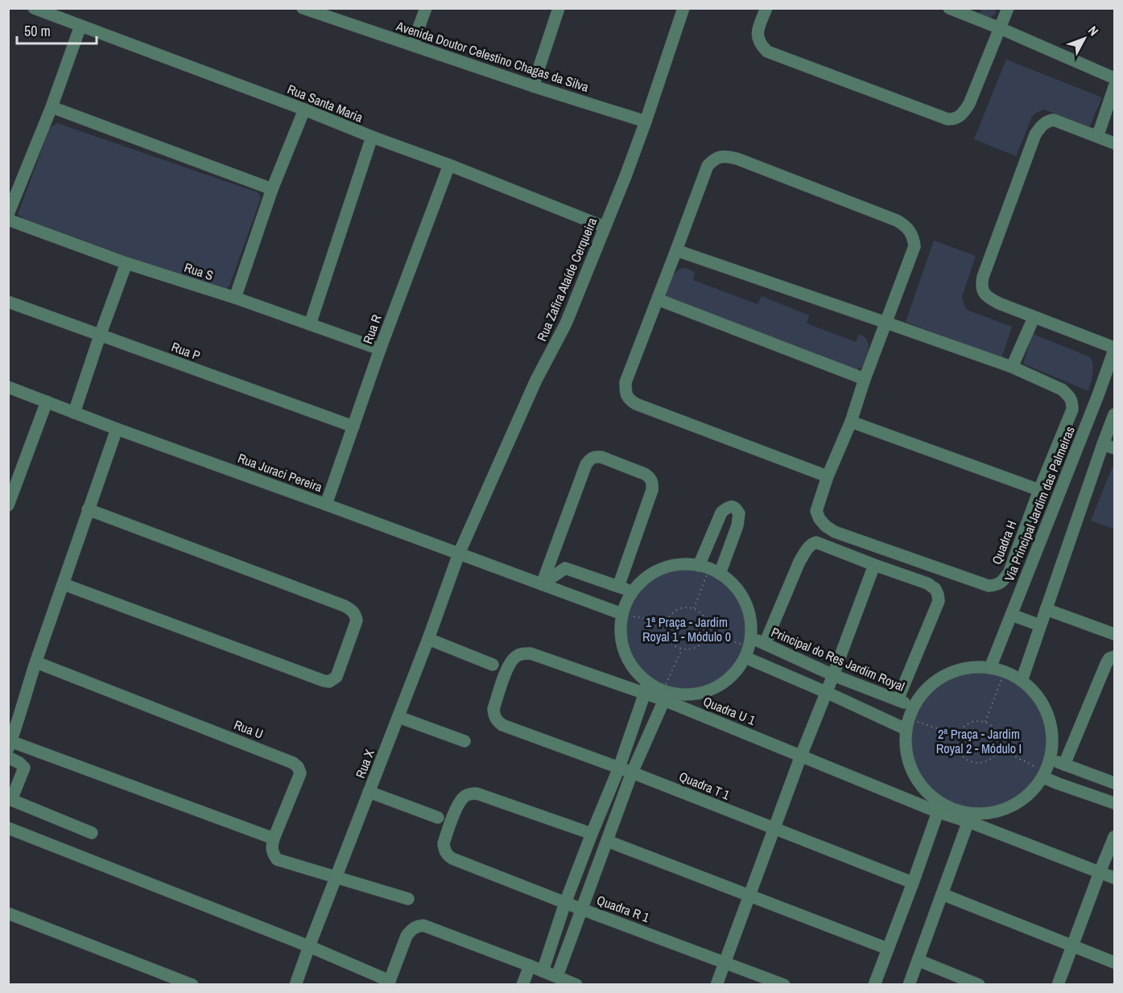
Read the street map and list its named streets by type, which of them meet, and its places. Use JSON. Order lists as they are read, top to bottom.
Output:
{
  "streets": {
    "street": [
      "Avenida Doutor Celestino Chagas da Silva",
      "Rua Santa Maria",
      "Rua S",
      "Rua Zafira Ataíde Cerqueira",
      "Rua R",
      "Rua P",
      "Rua Juraci Pereira",
      "Via Principal Jardim das Palmeiras",
      "Quadra H",
      "Principal do Res Jardim Royal",
      "Quadra U 1",
      "Rua U",
      "Rua X",
      "Quadra T 1",
      "Quadra R 1"
    ]
  },
  "crossings": [
    ["Avenida Doutor Celestino Chagas da Silva", "Rua Zafira Ataíde Cerqueira"],
    ["Rua Santa Maria", "Rua Zafira Ataíde Cerqueira"],
    ["Rua Santa Maria", "Rua R"],
    ["Rua S", "Rua R"],
    ["Rua Zafira Ataíde Cerqueira", "Rua Juraci Pereira"],
    ["Rua Zafira Ataíde Cerqueira", "Rua X"],
    ["Rua R", "Rua P"],
    ["Rua R", "Rua Juraci Pereira"],
    ["Rua Juraci Pereira", "Rua X"],
    ["Quadra U 1", "Quadra T 1"]
  ],
  "parks": ["1ª Praça - Jardim Royal 1 - Módulo 0", "2ª Praça - Jardim Royal 2 - Módulo I"],
  "scale_bar": "50 m",
  "north": "top right"
}
